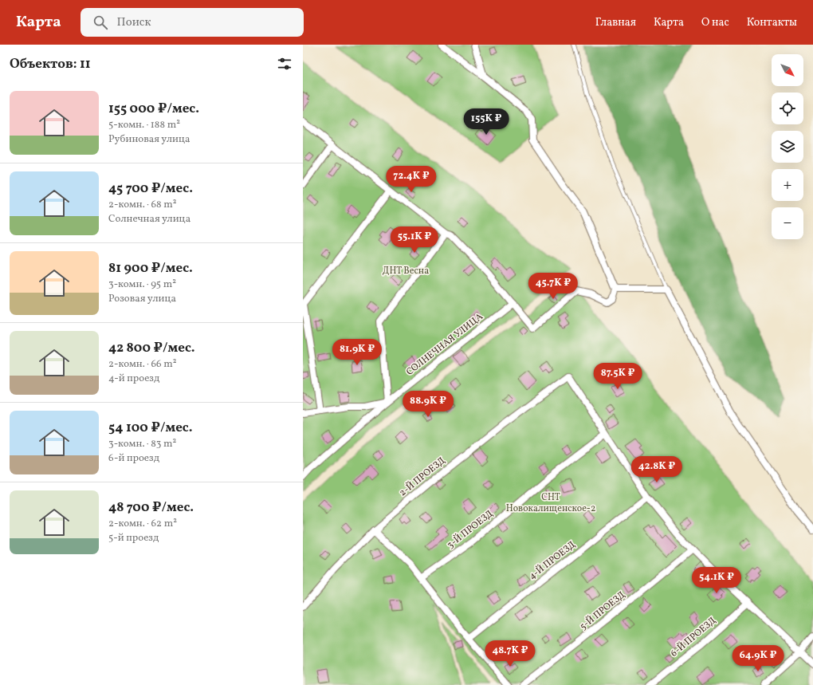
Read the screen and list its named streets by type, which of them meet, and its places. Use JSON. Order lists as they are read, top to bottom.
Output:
{
  "streets": {
    "street": [
      "СОЛНЕЧНАЯ УЛИЦА",
      "2-Й ПРОЕЗД",
      "3-Й ПРОЕЗД",
      "4-Й ПРОЕЗД",
      "5-Й ПРОЕЗД",
      "6-Й ПРОЕЗД"
    ]
  },
  "crossings": [
    ["2-Й ПРОЕЗД", "3-Й ПРОЕЗД"]
  ],
  "parks": ["ДНТ Весна", "СНТ Новокалищенское-2"],
  "north": "bottom right",
  "page": {
    "header": "Карта",
    "search": "Поиск",
    "nav": [
      "Главная",
      "Карта",
      "О нас",
      "Контакты"
    ],
    "heading": "Объектов: 11",
    "map_buttons": ["+", "−"],
    "list": [
      {
        "name": "155 000 ₽/мес.",
        "note": "5-комн. · 188 m² · Рубиновая улица"
      },
      {
        "name": "45 700 ₽/мес.",
        "note": "2-комн. · 68 m² · Солнечная улица"
      },
      {
        "name": "81 900 ₽/мес.",
        "note": "3-комн. · 95 m² · Розовая улица"
      },
      {
        "name": "42 800 ₽/мес.",
        "note": "2-комн. · 66 m² · 4-й проезд"
      },
      {
        "name": "54 100 ₽/мес.",
        "note": "3-комн. · 83 m² · 6-й проезд"
      },
      {
        "name": "48 700 ₽/мес.",
        "note": "2-комн. · 62 m² · 5-й проезд"
      }
    ],
    "price": [
      "155K ₽",
      "72.4K ₽",
      "55.1K ₽",
      "45.7K ₽",
      "81.9K ₽",
      "87.5K ₽",
      "88.9K ₽",
      "42.8K ₽",
      "54.1K ₽",
      "48.7K ₽",
      "64.9K ₽"
    ]
  }
}
